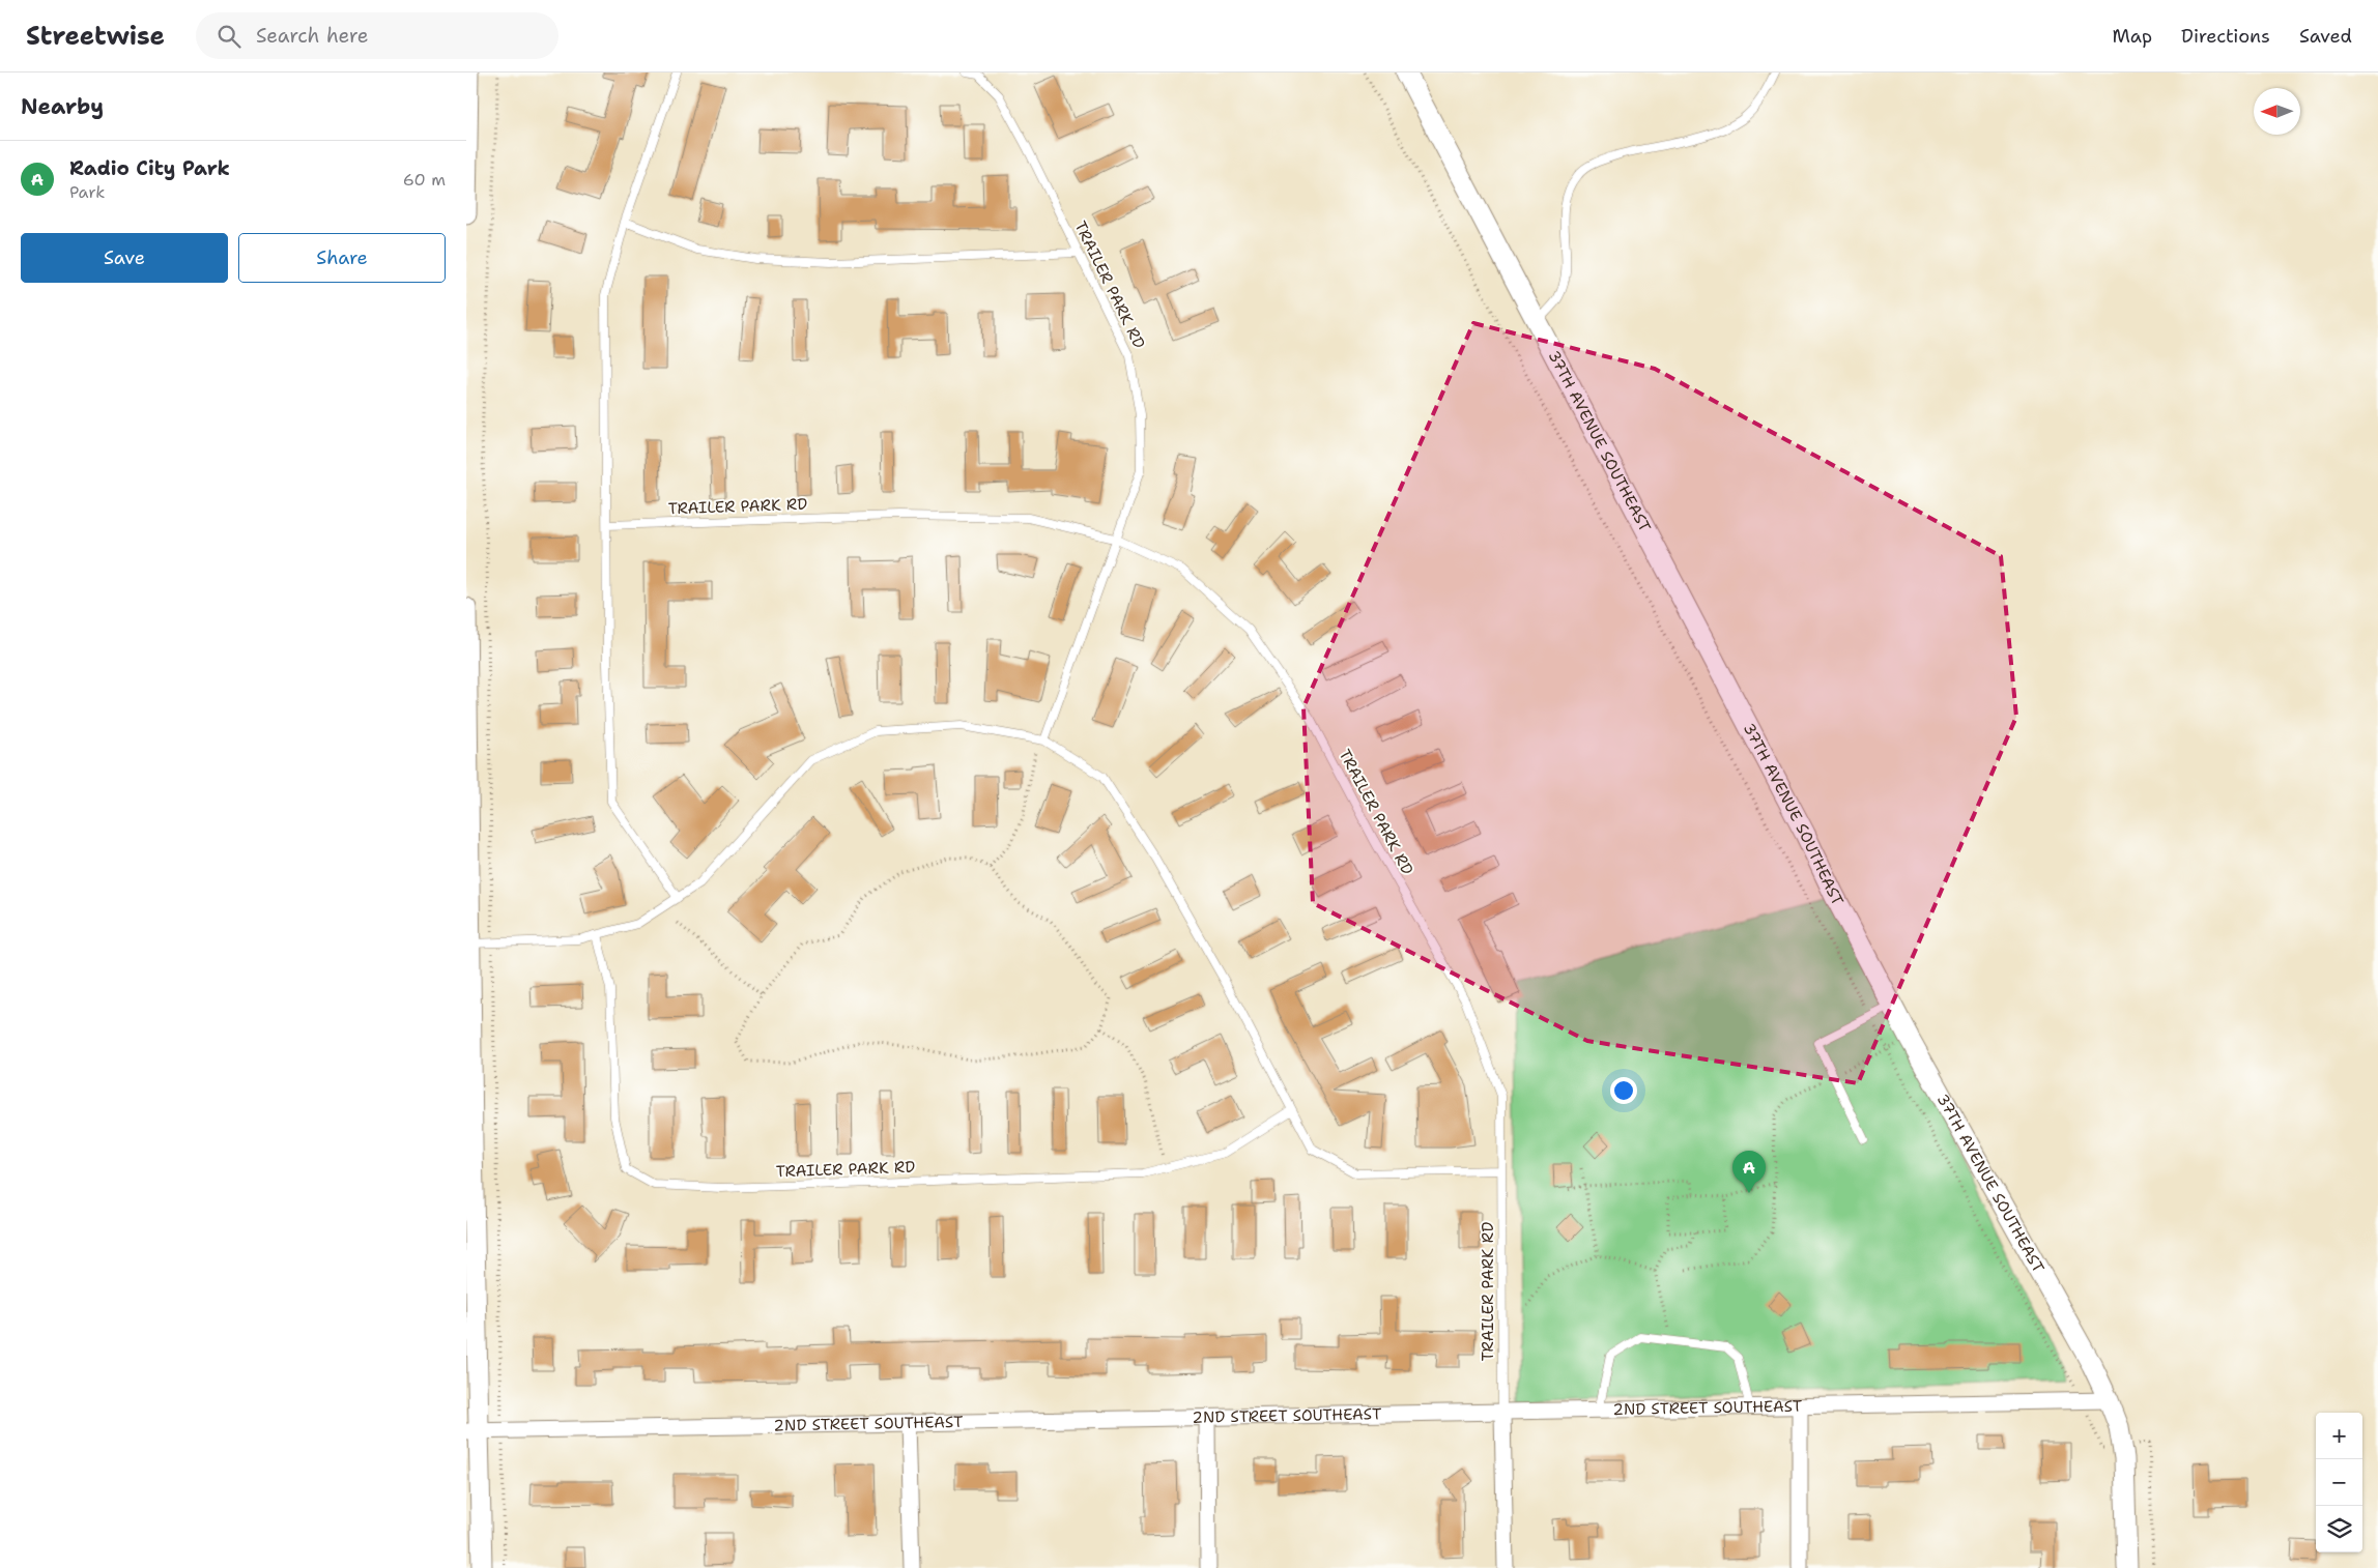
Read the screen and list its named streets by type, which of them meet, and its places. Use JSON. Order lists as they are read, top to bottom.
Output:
{
  "streets": {
    "street": ["37TH AVENUE SOUTHEAST", "2ND STREET SOUTHEAST"],
    "lane": ["TRAILER PARK RD"]
  },
  "crossings": [
    ["TRAILER PARK RD", "2ND STREET SOUTHEAST"],
    ["37TH AVENUE SOUTHEAST", "2ND STREET SOUTHEAST"]
  ],
  "north": "left",
  "page": {
    "header": "Streetwise",
    "search": "Search here",
    "nav": ["Map", "Directions", "Saved"],
    "heading": "Nearby",
    "list": [
      {
        "mark": "A",
        "name": "Radio City Park",
        "note": "Park",
        "value": "60 m"
      }
    ],
    "buttons": ["Save", "Share"],
    "pins": "A",
    "map_buttons": ["+", "−"]
  }
}
